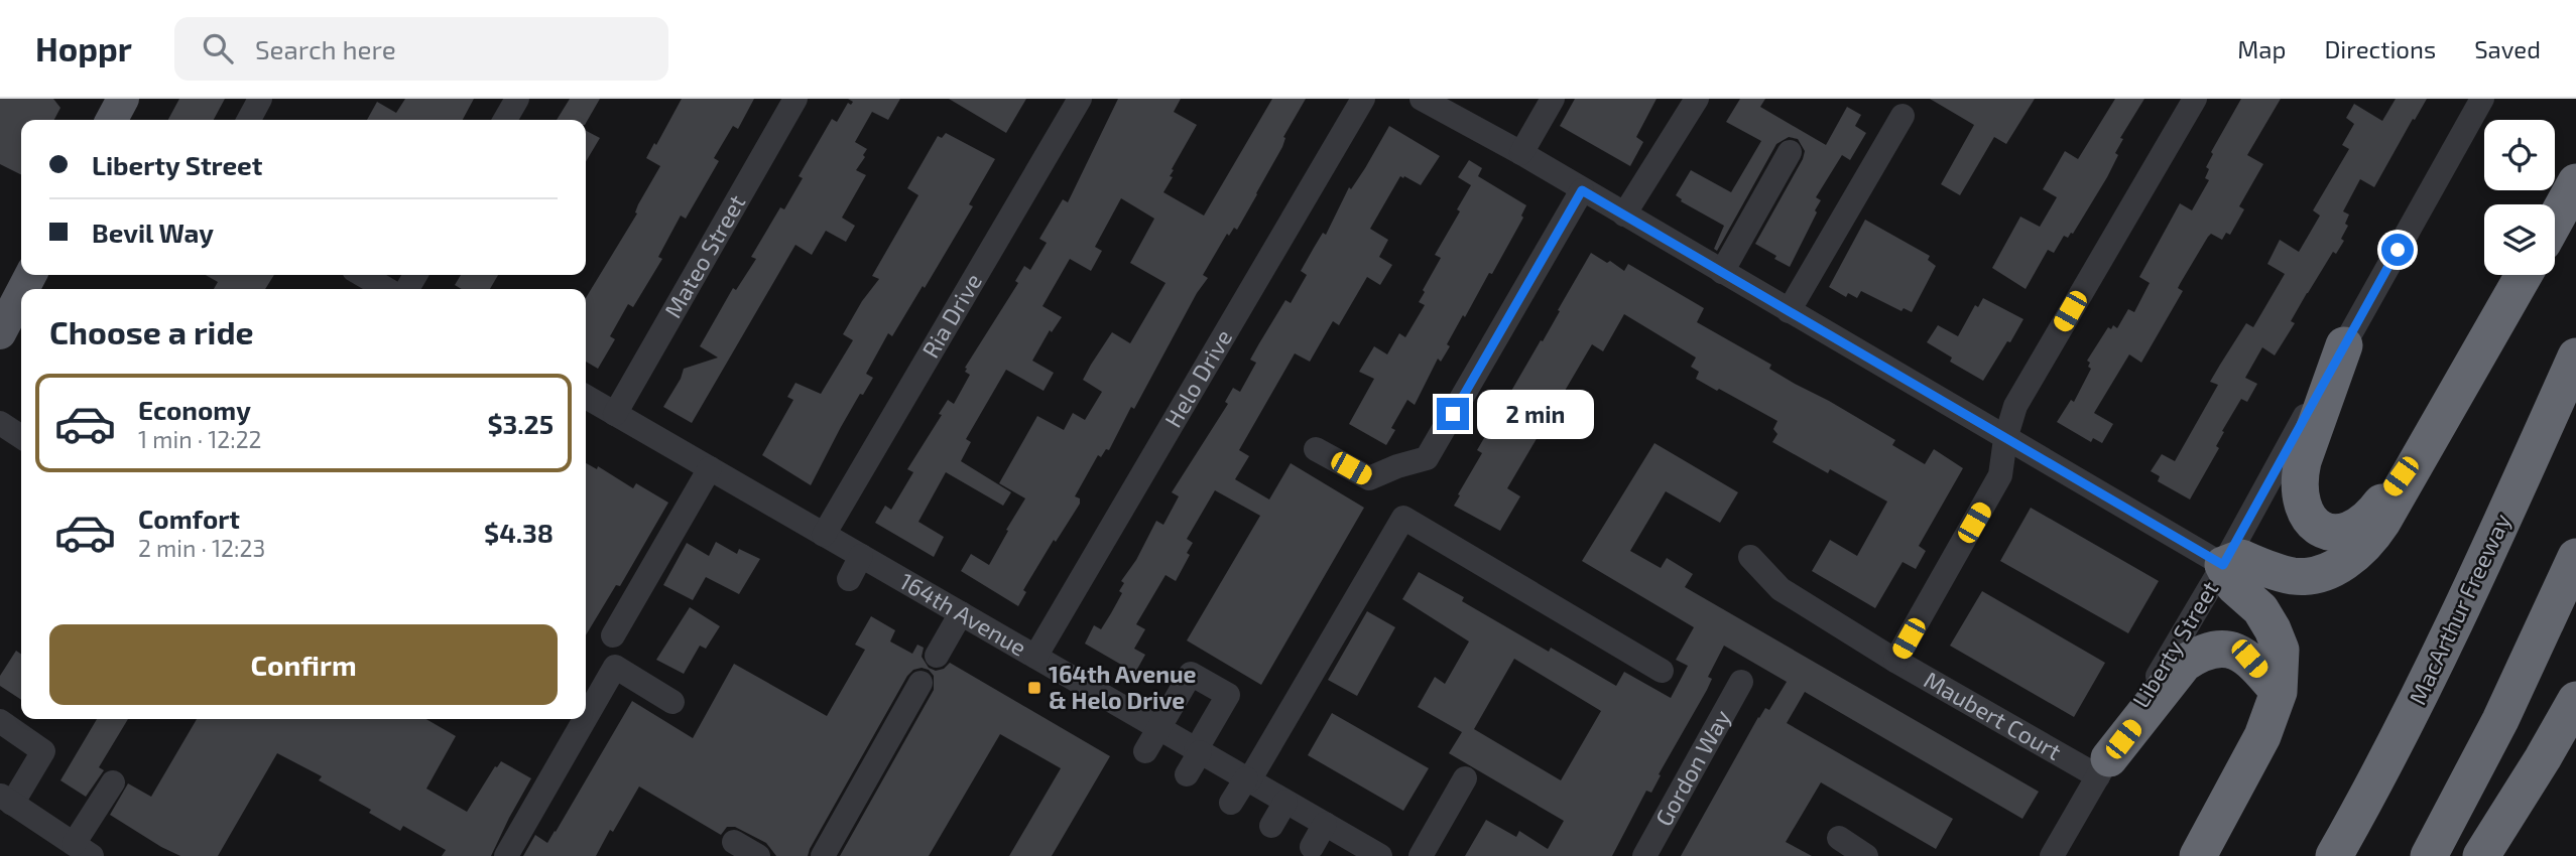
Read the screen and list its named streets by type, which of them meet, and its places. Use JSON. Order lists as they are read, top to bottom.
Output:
{
  "streets": {
    "highway": ["MacArthur Freeway"],
    "street": [
      "Mateo Street",
      "Ria Drive",
      "Helo Drive",
      "164th Avenue",
      "Liberty Street",
      "Maubert Court",
      "Gordon Way"
    ]
  },
  "crossings": [
    ["Mateo Street", "164th Avenue"],
    ["Ria Drive", "164th Avenue"],
    ["Helo Drive", "164th Avenue"],
    ["Liberty Street", "Maubert Court"]
  ],
  "places": {
    "transit": ["164th Avenue & Helo Drive"]
  },
  "page": {
    "header": "Hoppr",
    "search": "Search here",
    "nav": ["Map", "Directions", "Saved"],
    "banner": ["Liberty Street", "Bevil Way"],
    "heading": "Choose a ride",
    "list": [
      {
        "name": "Economy",
        "note": "1 min · 12:22",
        "value": "$3.25"
      },
      {
        "name": "Comfort",
        "note": "2 min · 12:23",
        "value": "$4.38"
      }
    ],
    "bubble": "2 min",
    "buttons": "Confirm"
  }
}
